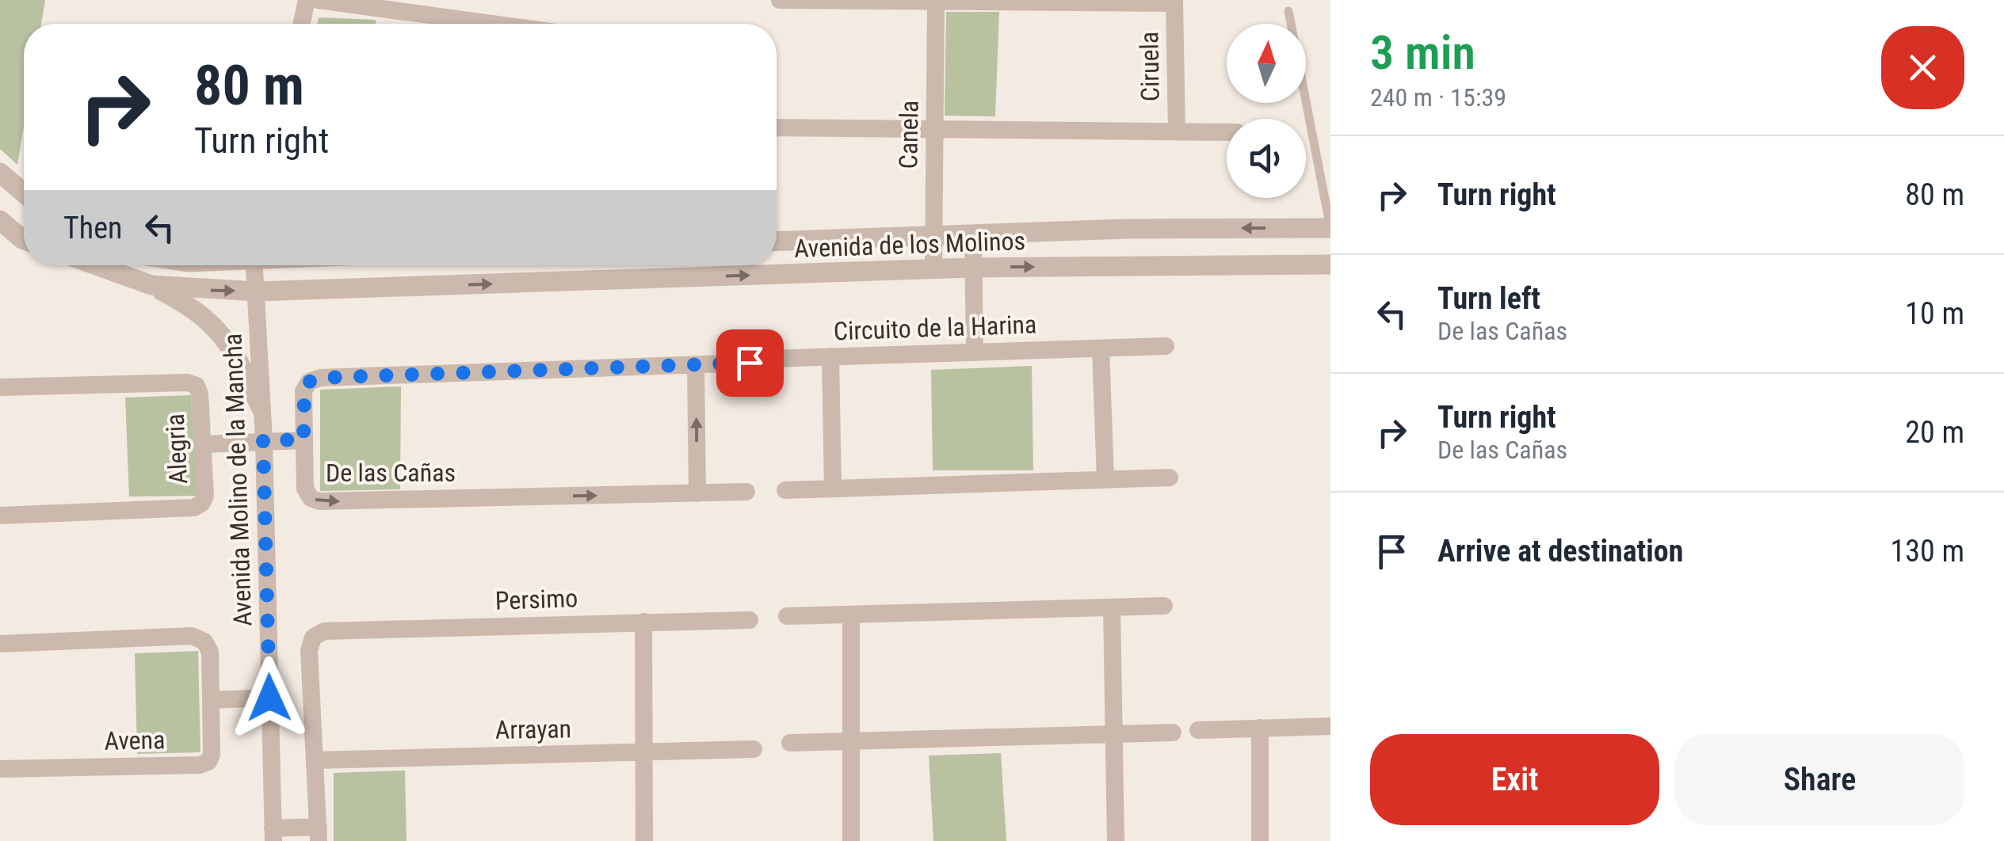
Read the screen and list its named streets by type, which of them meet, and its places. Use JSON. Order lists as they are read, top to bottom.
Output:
{
  "streets": {
    "street": [
      "Ciruela",
      "Canela",
      "Avenida de los Molinos",
      "Circuito de la Harina",
      "Alegria",
      "De las Cañas",
      "Avenida Molino de la Mancha",
      "Persimo",
      "Arrayan",
      "Avena"
    ]
  },
  "crossings": [
    ["Canela", "Avenida de los Molinos"],
    ["Avenida de los Molinos", "Avenida Molino de la Mancha"],
    ["Persimo", "Arrayan"]
  ],
  "one_way": ["De las Cañas"],
  "north": "top",
  "page": {
    "heading": ["3 min", "240 m · 15:39"],
    "turn": ["80 m", "Turn right"],
    "list": [
      {
        "name": "Turn right",
        "value": "80 m"
      },
      {
        "name": "Turn left",
        "note": "De las Cañas",
        "value": "10 m"
      },
      {
        "name": "Turn right",
        "note": "De las Cañas",
        "value": "20 m"
      },
      {
        "name": "Arrive at destination",
        "value": "130 m"
      }
    ],
    "then": "Then",
    "buttons": ["Exit", "Share"]
  }
}
